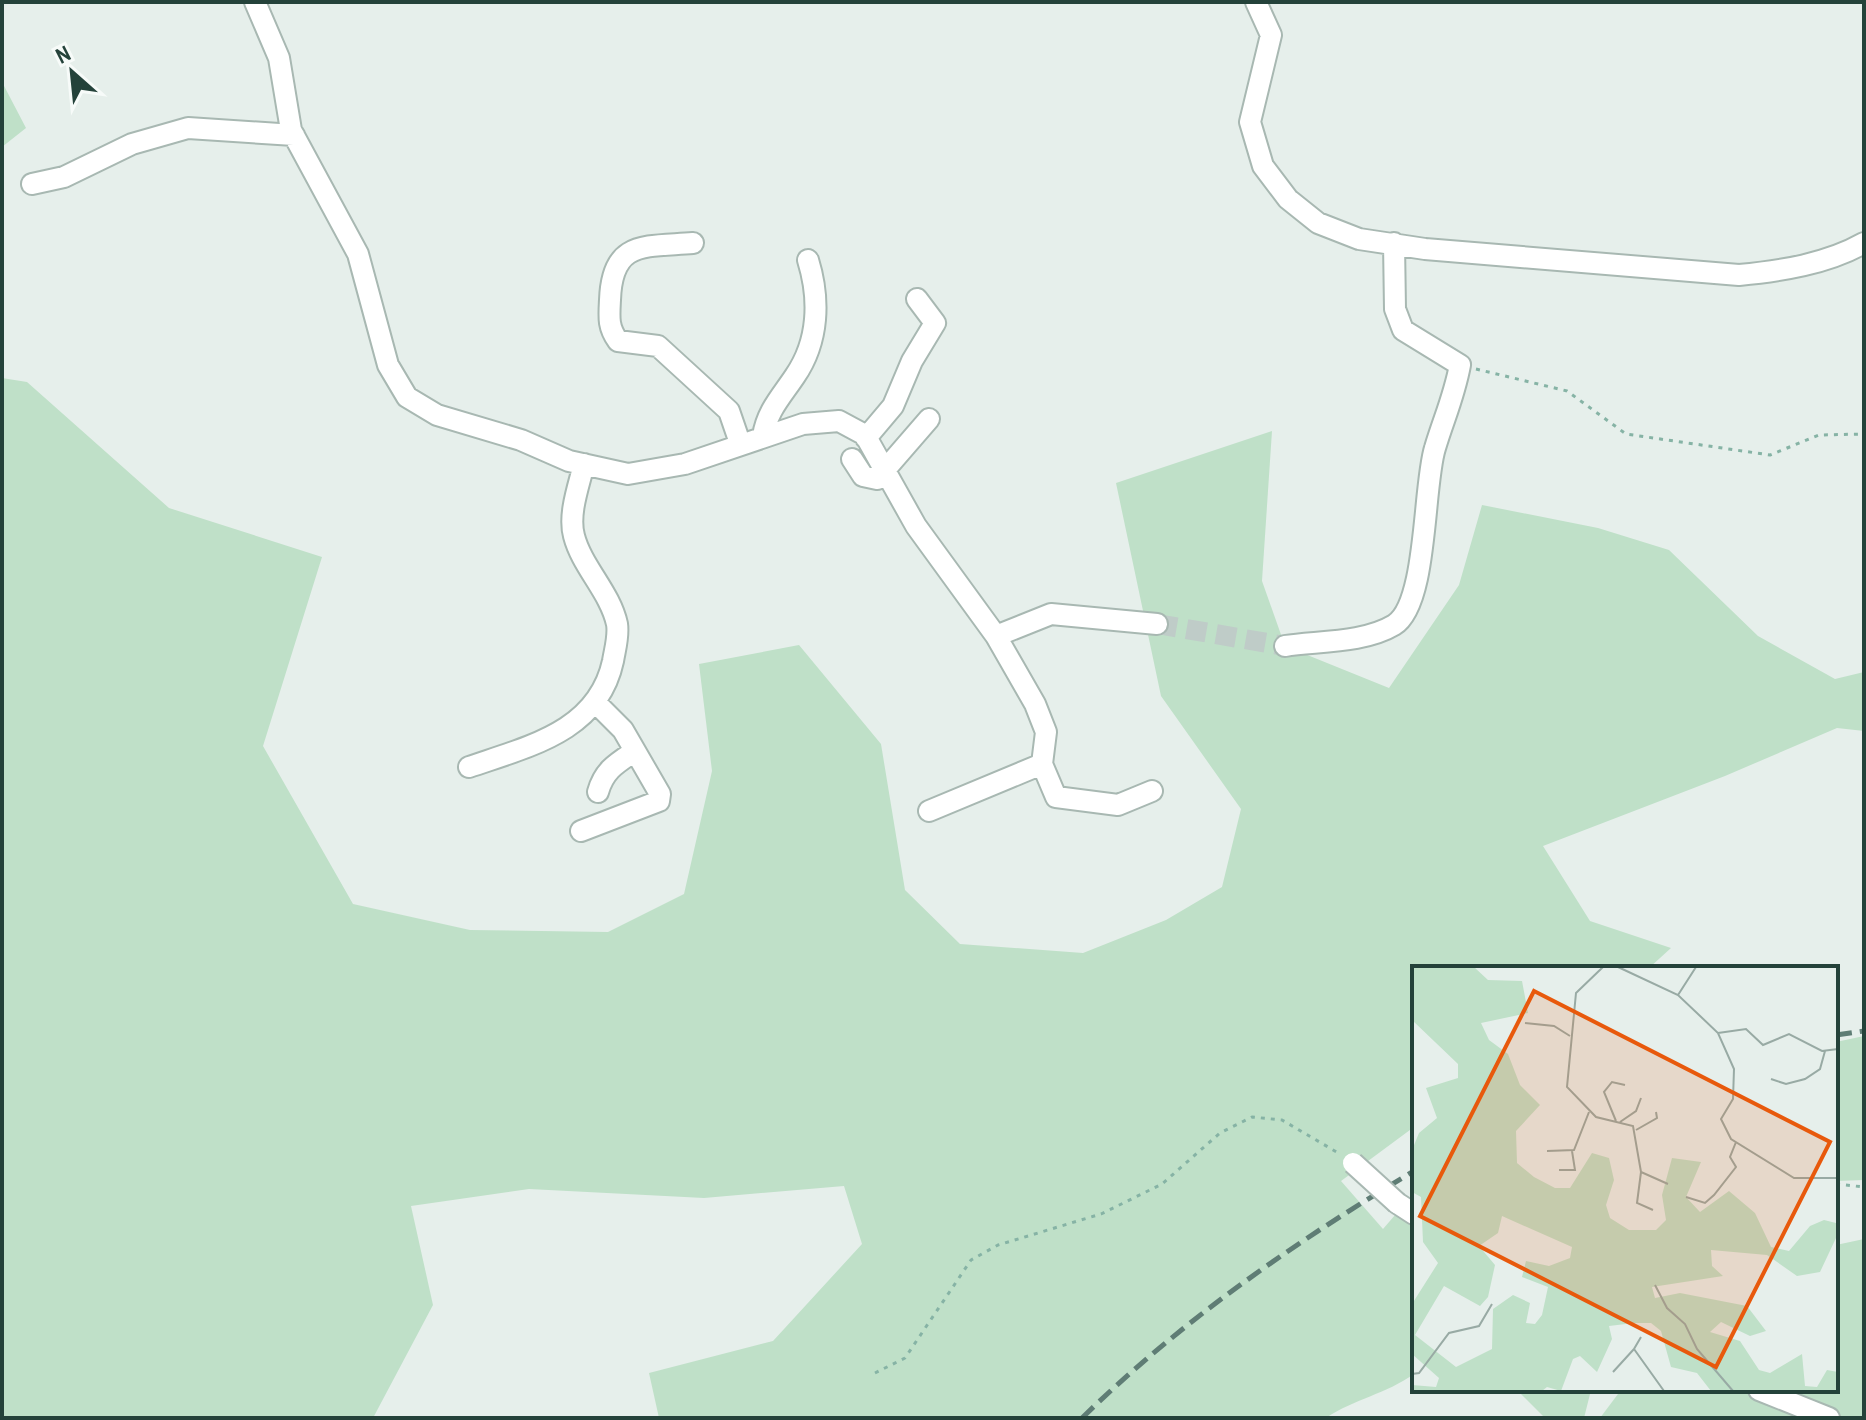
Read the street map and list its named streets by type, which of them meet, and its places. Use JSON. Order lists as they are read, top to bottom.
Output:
{
  "north": "top left"
}
